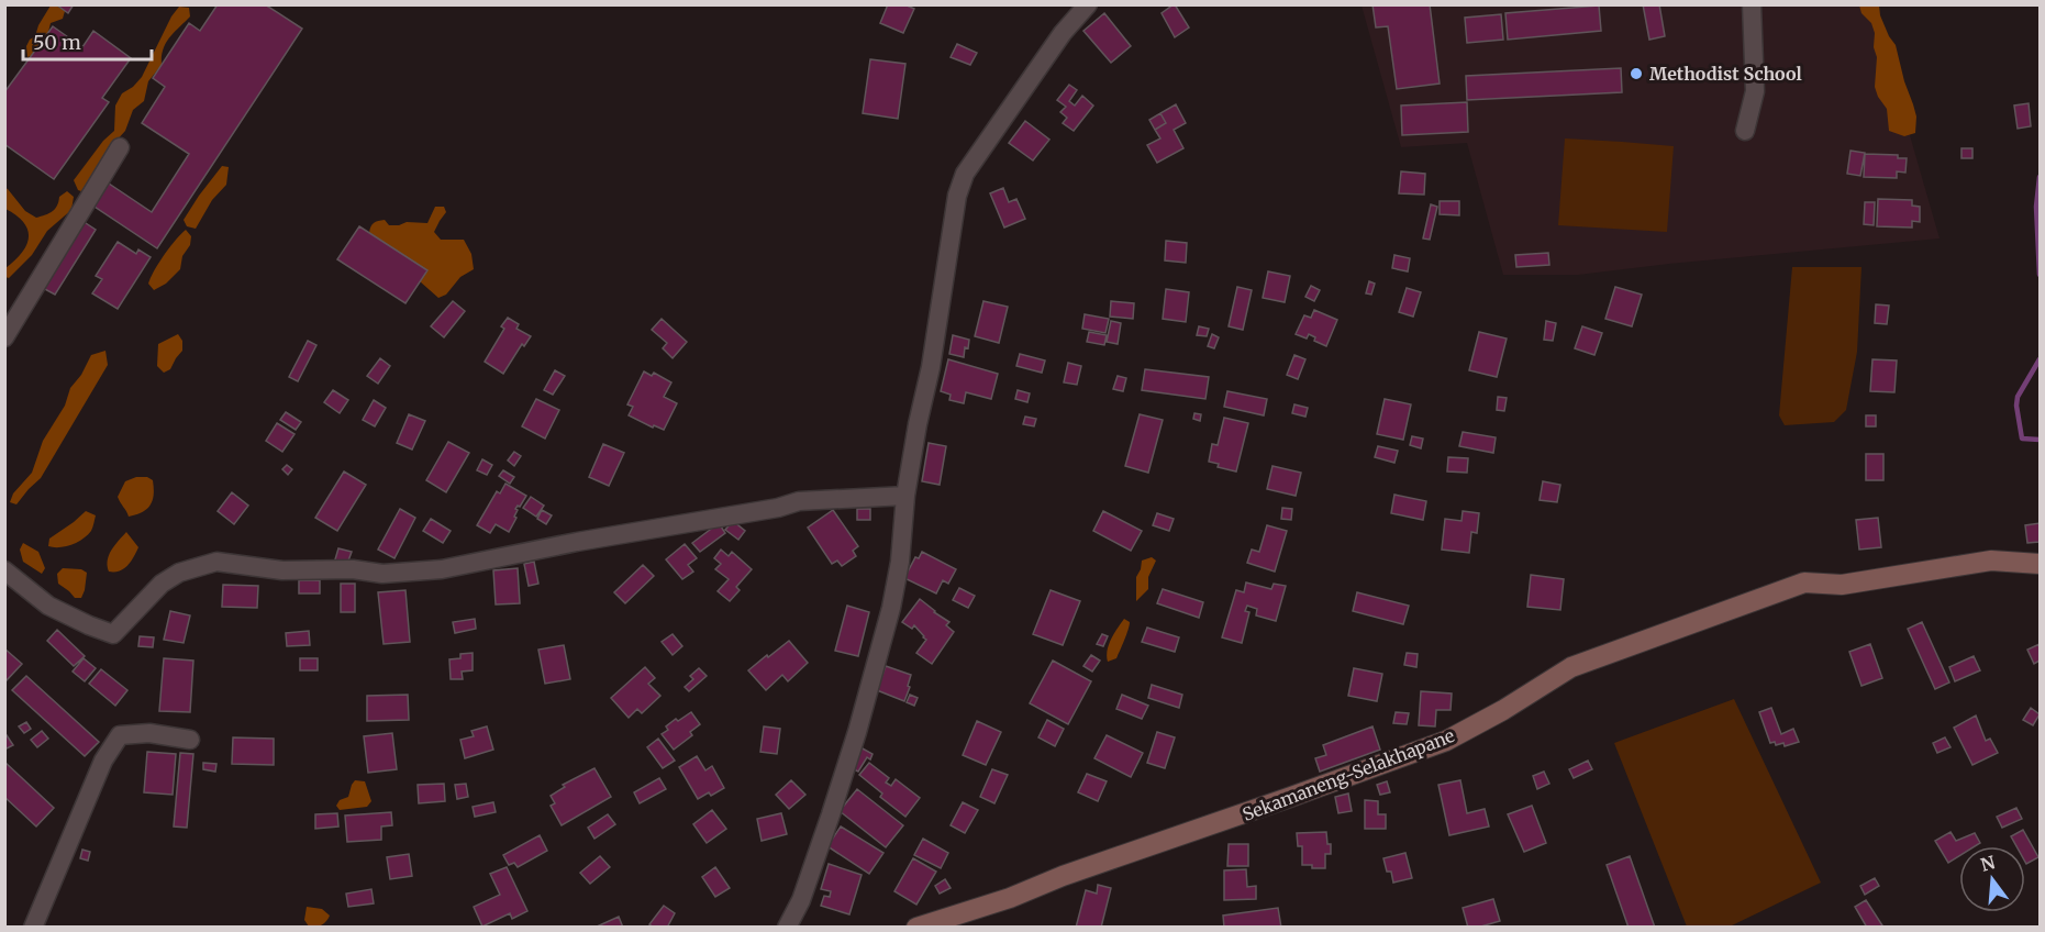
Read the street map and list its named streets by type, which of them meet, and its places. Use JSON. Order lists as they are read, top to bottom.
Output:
{
  "streets": {
    "street": ["Sekamaneng-Selakhapane"]
  },
  "places": ["Methodist School"],
  "scale_bar": "50 m",
  "north": "top"
}
